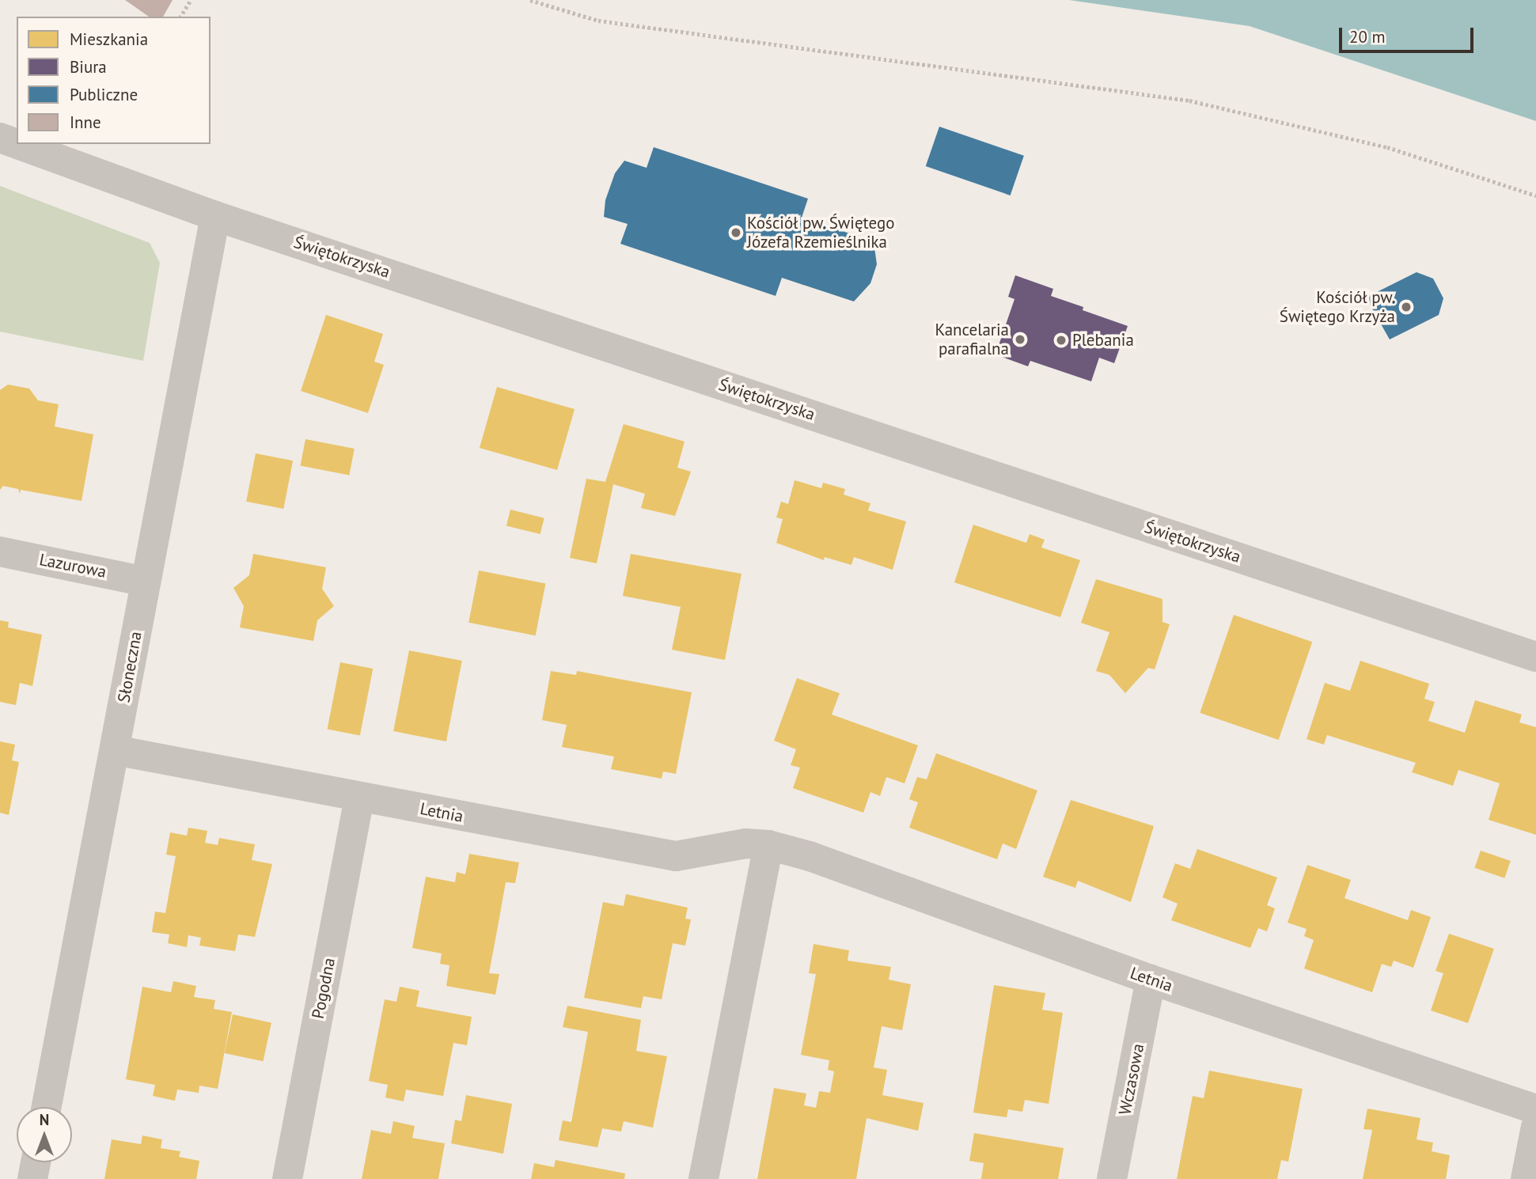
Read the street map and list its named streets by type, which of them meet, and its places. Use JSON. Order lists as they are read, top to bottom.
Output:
{
  "streets": {
    "street": [
      "Świętokrzyska",
      "Lazurowa",
      "Słoneczna",
      "Letnia",
      "Pogodna",
      "Wczasowa"
    ]
  },
  "crossings": [
    ["Świętokrzyska", "Słoneczna"],
    ["Lazurowa", "Słoneczna"],
    ["Słoneczna", "Letnia"],
    ["Letnia", "Pogodna"],
    ["Letnia", "Wczasowa"]
  ],
  "places": [
    "Kościół pw. Świętego Józefa Rzemieślnika",
    "Kościół pw. Świętego Krzyża",
    "Kancelaria parafialna",
    "Plebania"
  ],
  "legend": [
    "Mieszkania",
    "Biura",
    "Publiczne",
    "Inne"
  ],
  "scale_bar": "20 m",
  "north": "top"
}
